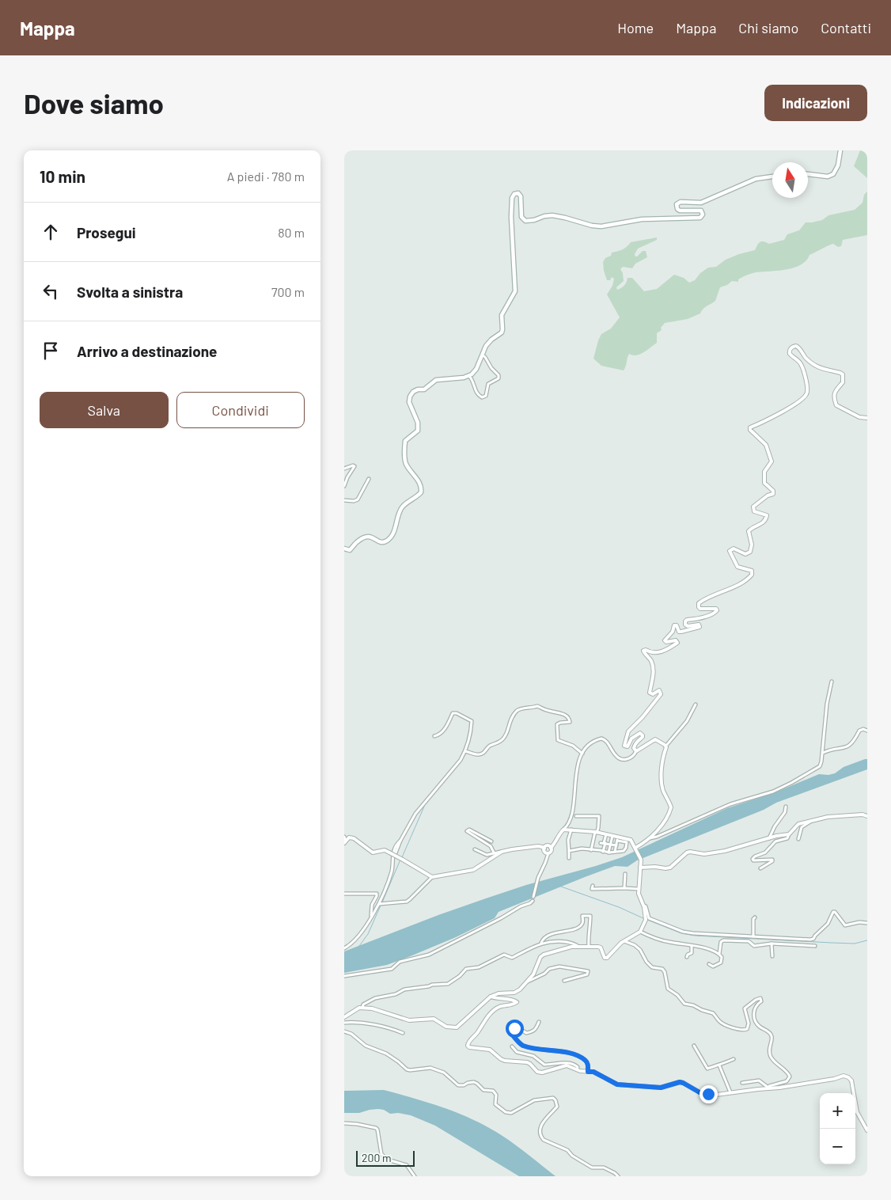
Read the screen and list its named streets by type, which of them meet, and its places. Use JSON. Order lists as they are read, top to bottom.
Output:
{
  "scale_bar": "200 m",
  "north": "top",
  "page": {
    "header": "Mappa",
    "nav": [
      "Home",
      "Mappa",
      "Chi siamo",
      "Contatti"
    ],
    "buttons": [
      "Indicazioni",
      ["Salva", "Condividi"]
    ],
    "title": "Dove siamo",
    "heading": ["10 min", "A piedi · 780 m"],
    "list": [
      ["Prosegui", "80 m"],
      ["Svolta a sinistra", "700 m"],
      "Arrivo a destinazione"
    ],
    "map_buttons": ["+", "−"],
    "scale": "200 m"
  }
}
